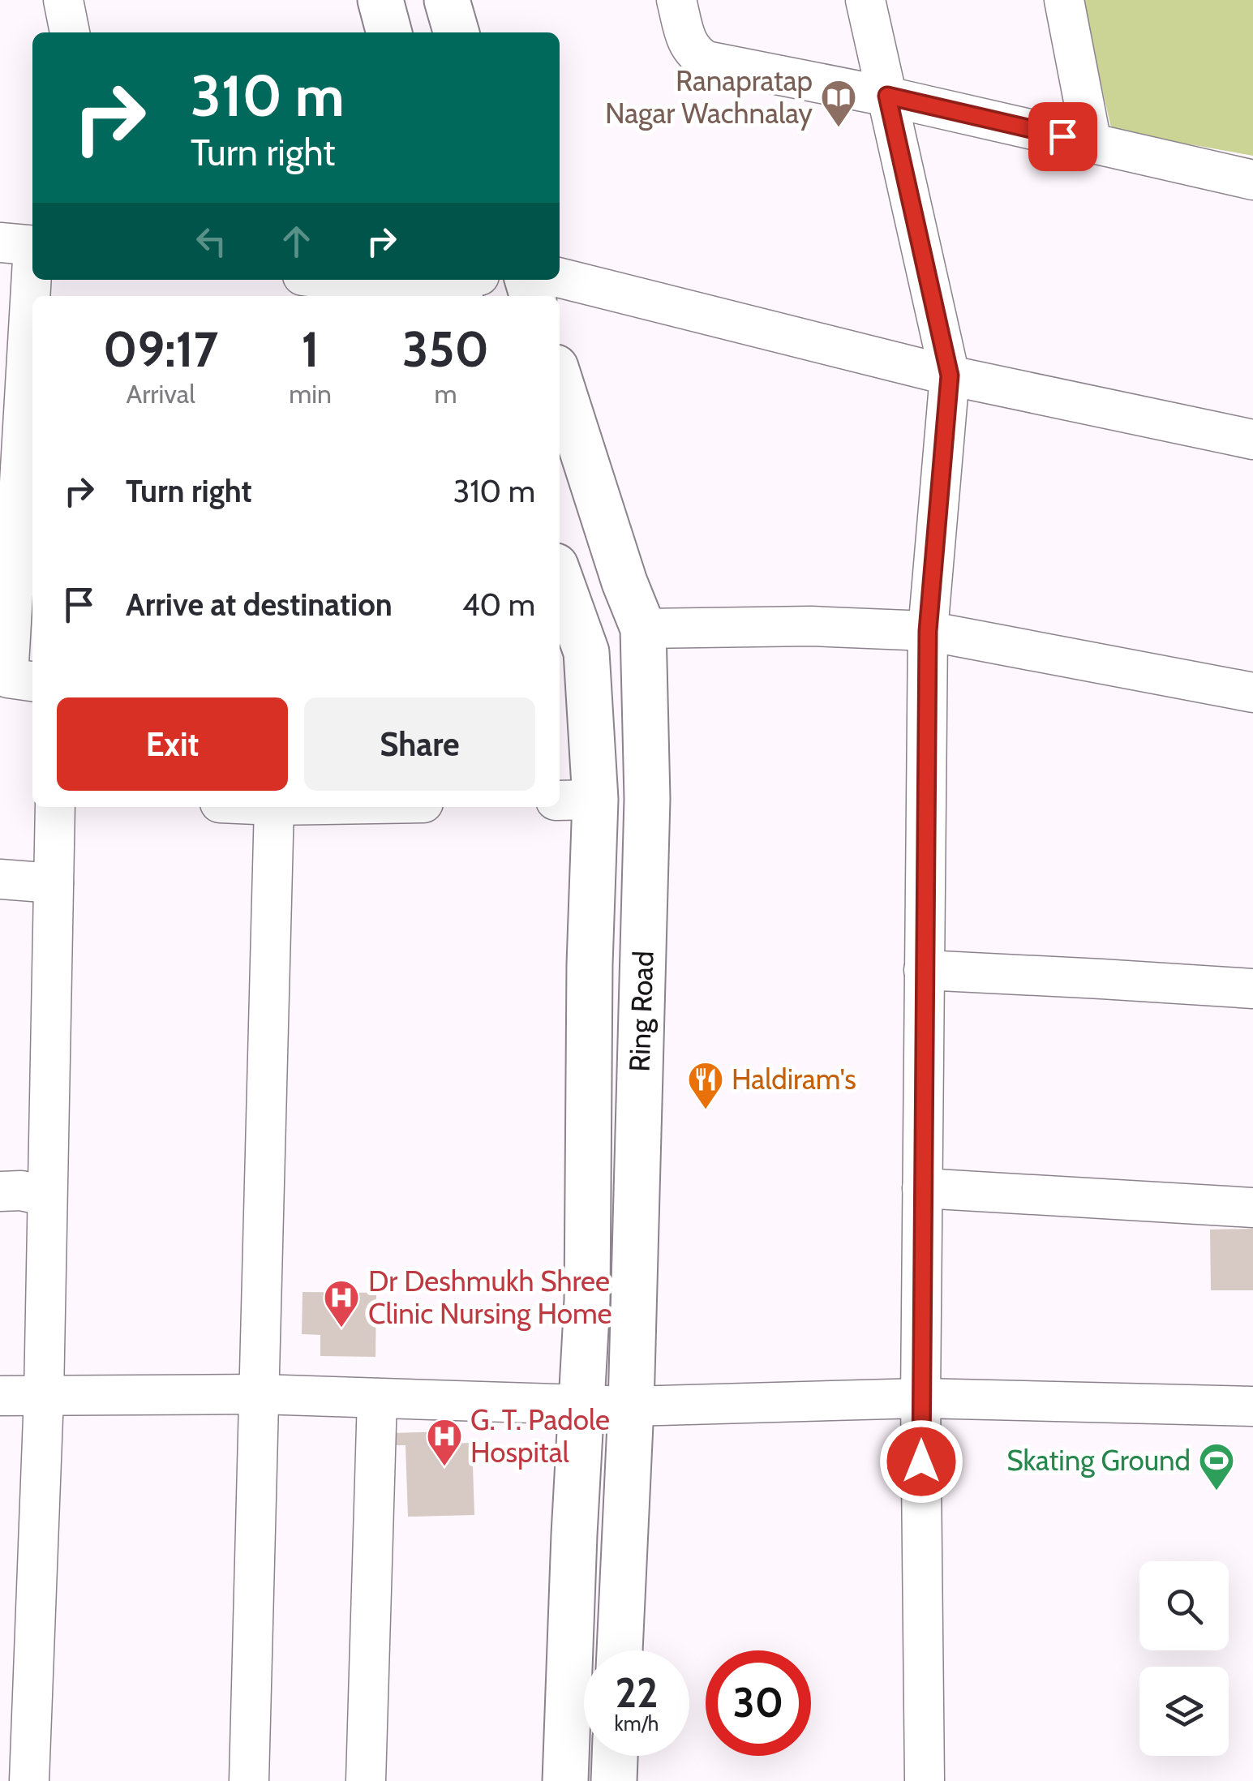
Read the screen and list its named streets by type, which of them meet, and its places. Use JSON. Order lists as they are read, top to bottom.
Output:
{
  "streets": {
    "main road": ["Ring Road"]
  },
  "places": {
    "library": ["Ranapratap Nagar Wachnalay"],
    "restaurant": ["Haldiram's"],
    "hospital": ["Dr Deshmukh Shree Clinic Nursing Home", "G. T. Padole Hospital"],
    "sports": ["Skating Ground"]
  },
  "page": {
    "turn": ["310 m", "Turn right"],
    "eta": [
      "09:17",
      "Arrival",
      "1",
      "min",
      "350",
      "m"
    ],
    "list": [
      {
        "name": "Turn right",
        "value": "310 m"
      },
      {
        "name": "Arrive at destination",
        "value": "40 m"
      }
    ],
    "buttons": ["Exit", "Share"],
    "speed": "22 km/h",
    "limit": "30"
  }
}
